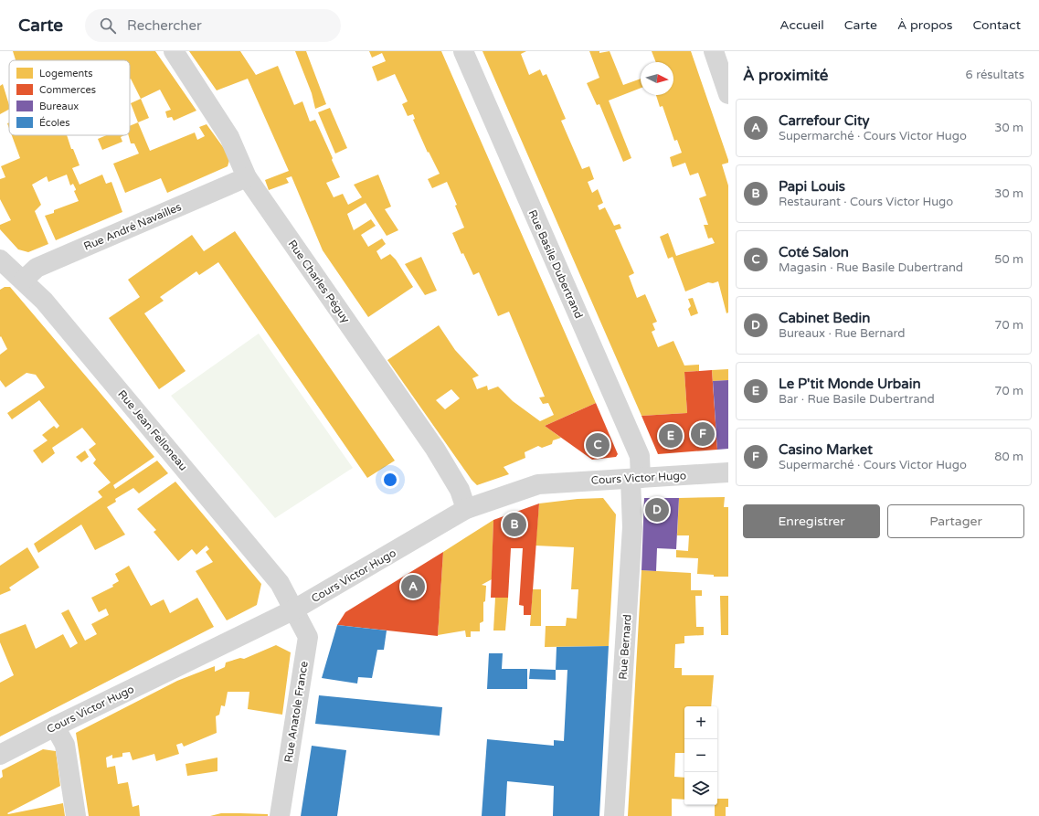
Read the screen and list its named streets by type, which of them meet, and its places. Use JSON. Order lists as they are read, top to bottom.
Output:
{
  "streets": {
    "street": [
      "Rue André Navailles",
      "Rue Basile Dubertrand",
      "Rue Charles Péguy",
      "Rue Jean Felloneau",
      "Cours Victor Hugo",
      "Rue Bernard",
      "Rue Anatole France"
    ]
  },
  "crossings": [
    ["Rue André Navailles", "Rue Charles Péguy"],
    ["Rue André Navailles", "Rue Jean Felloneau"],
    ["Rue Basile Dubertrand", "Cours Victor Hugo"],
    ["Rue Basile Dubertrand", "Rue Bernard"],
    ["Rue Charles Péguy", "Cours Victor Hugo"],
    ["Rue Jean Felloneau", "Cours Victor Hugo"],
    ["Rue Jean Felloneau", "Rue Anatole France"],
    ["Cours Victor Hugo", "Rue Bernard"],
    ["Cours Victor Hugo", "Rue Anatole France"]
  ],
  "legend": [
    "Logements",
    "Commerces",
    "Bureaux",
    "Écoles"
  ],
  "north": "right",
  "page": {
    "header": "Carte",
    "search": "Rechercher",
    "nav": [
      "Accueil",
      "Carte",
      "À propos",
      "Contact"
    ],
    "heading": ["À proximité", "6 résultats"],
    "list": [
      {
        "mark": "A",
        "name": "Carrefour City",
        "note": "Supermarché · Cours Victor Hugo",
        "value": "30 m"
      },
      {
        "mark": "B",
        "name": "Papi Louis",
        "note": "Restaurant · Cours Victor Hugo",
        "value": "30 m"
      },
      {
        "mark": "C",
        "name": "Coté Salon",
        "note": "Magasin · Rue Basile Dubertrand",
        "value": "50 m"
      },
      {
        "mark": "D",
        "name": "Cabinet Bedin",
        "note": "Bureaux · Rue Bernard",
        "value": "70 m"
      },
      {
        "mark": "E",
        "name": "Le P'tit Monde Urbain",
        "note": "Bar · Rue Basile Dubertrand",
        "value": "70 m"
      },
      {
        "mark": "F",
        "name": "Casino Market",
        "note": "Supermarché · Cours Victor Hugo",
        "value": "80 m"
      }
    ],
    "pins": [
      "F",
      "E",
      "C",
      "D",
      "B",
      "A"
    ],
    "buttons": ["Enregistrer", "Partager"],
    "map_buttons": ["+", "−"]
  }
}
